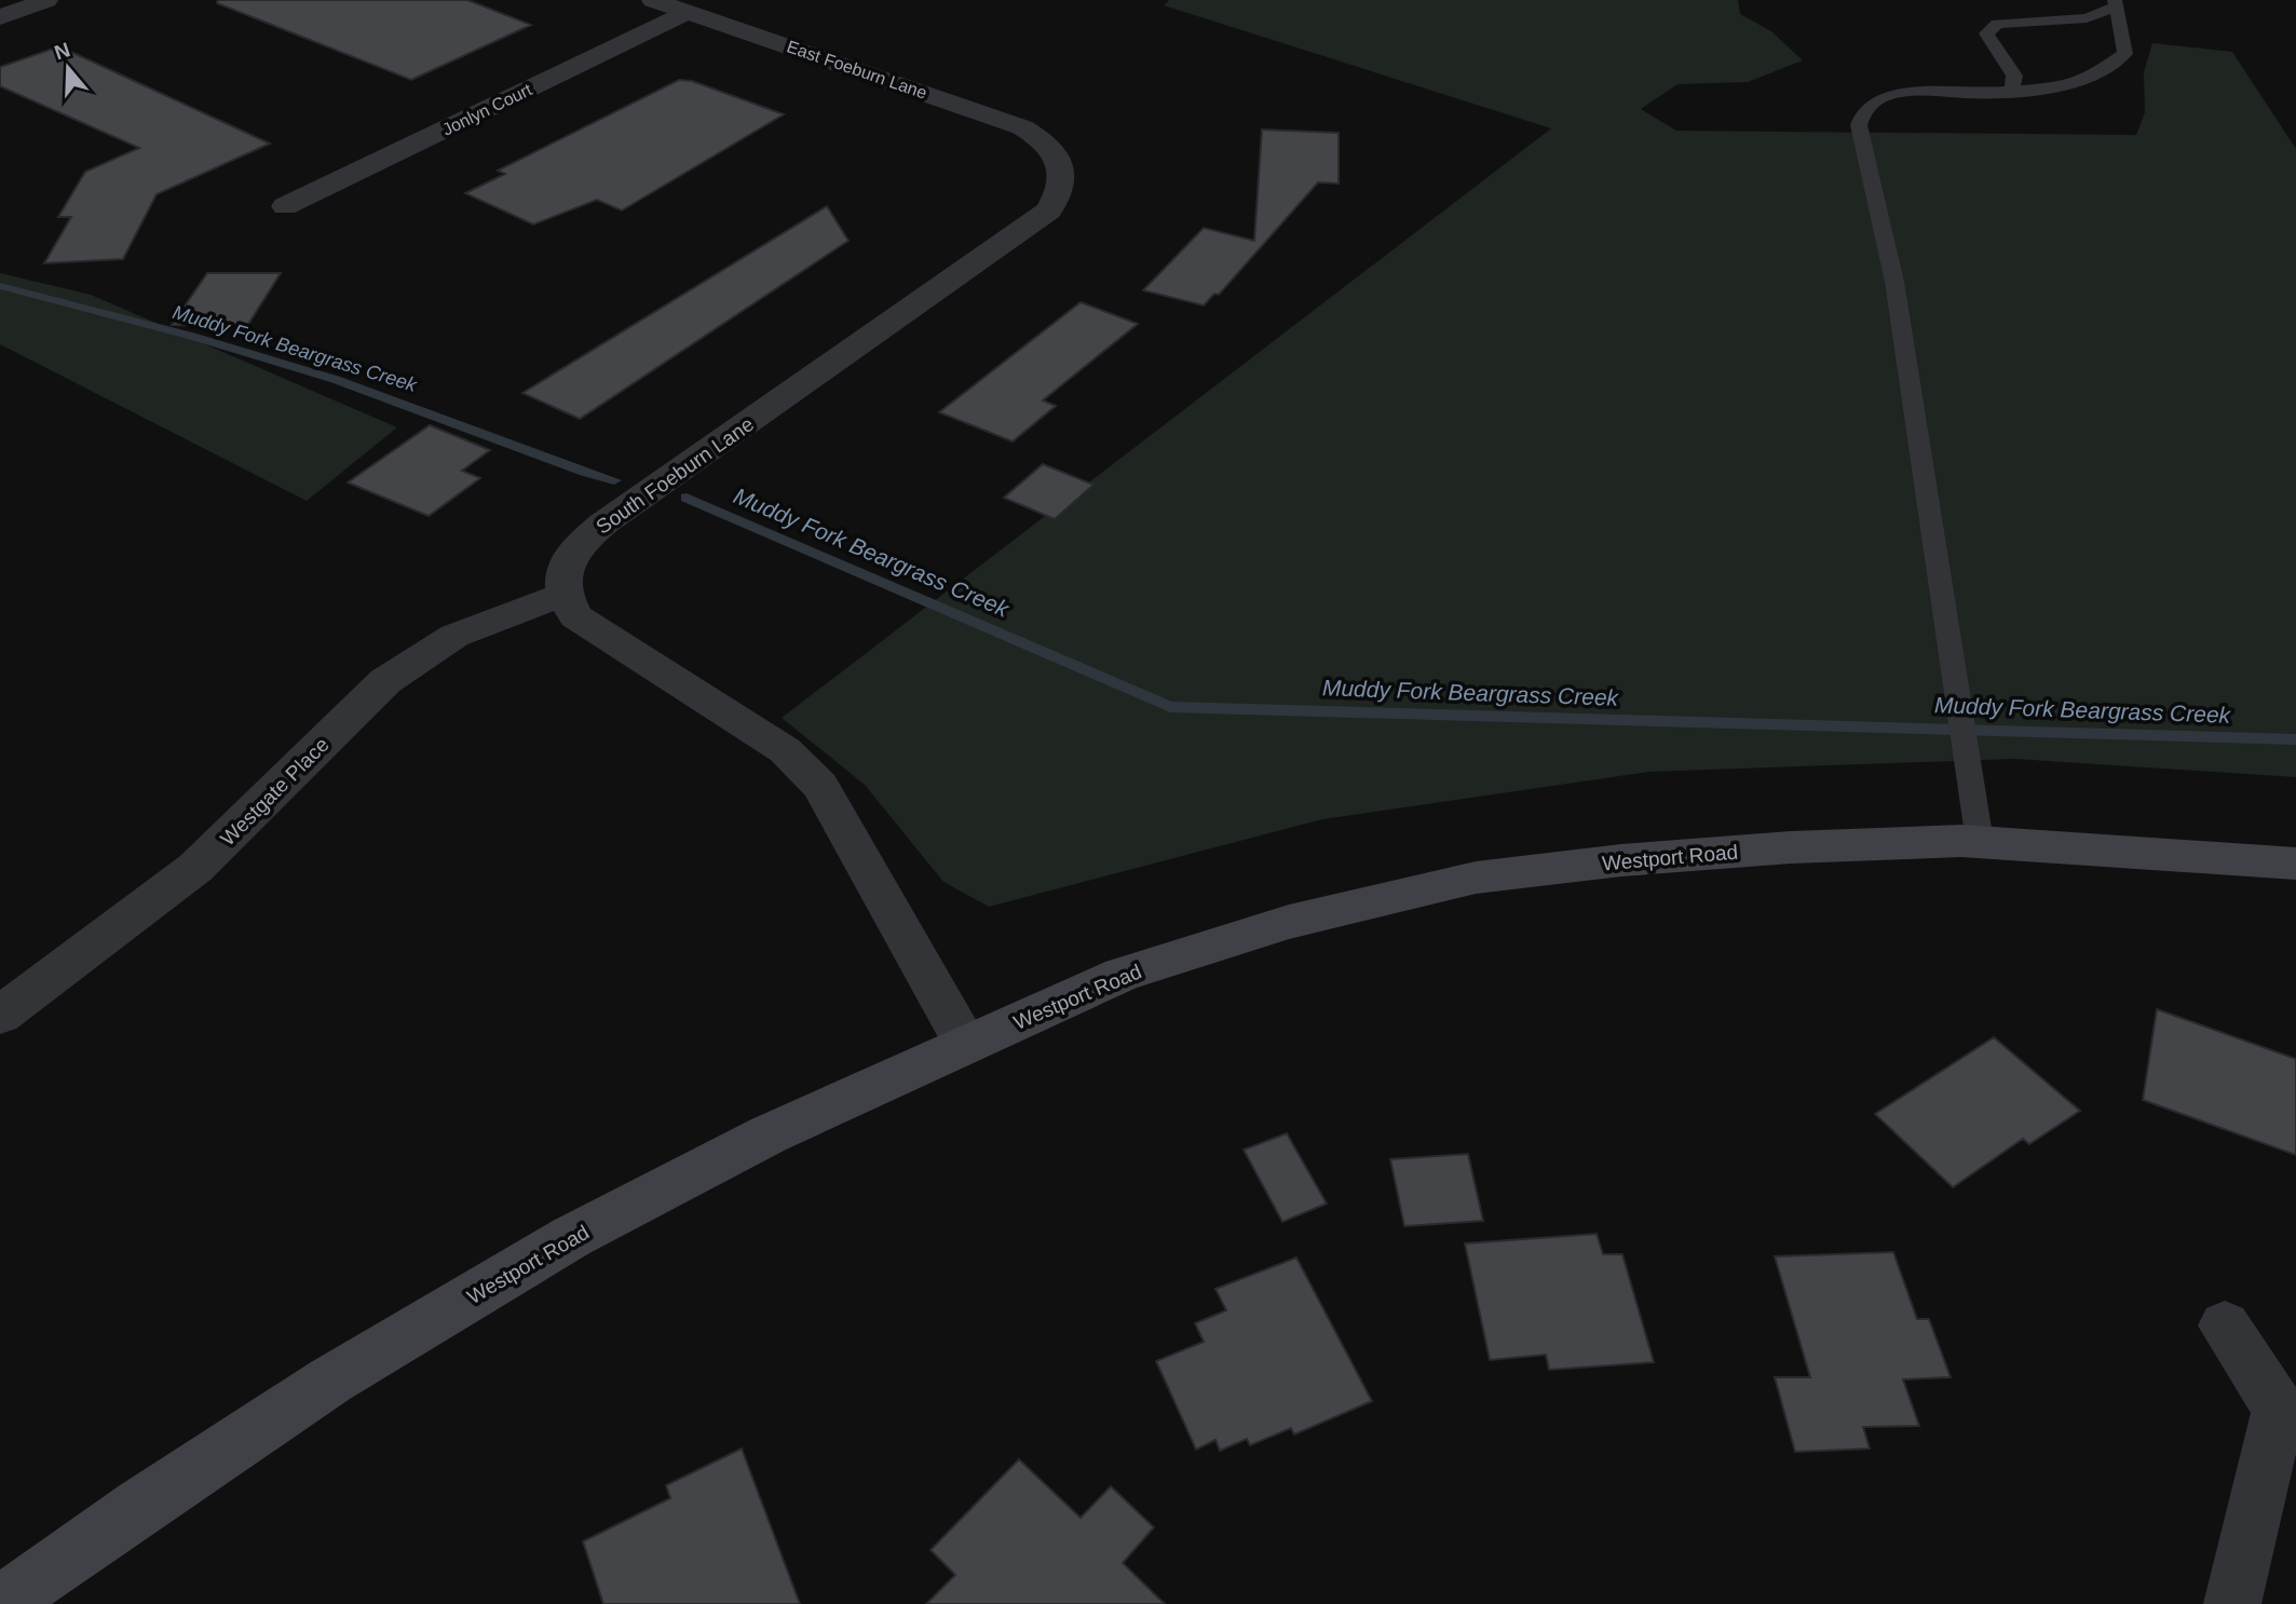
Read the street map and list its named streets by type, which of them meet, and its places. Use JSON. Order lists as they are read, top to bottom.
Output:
{
  "streets": {
    "main road": ["Westport Road"],
    "street": [
      "East Foeburn Lane",
      "Jonlyn Court",
      "South Foeburn Lane",
      "Westgate Place"
    ]
  },
  "crossings": [
    ["East Foeburn Lane", "Jonlyn Court"],
    ["East Foeburn Lane", "South Foeburn Lane"],
    ["South Foeburn Lane", "Westgate Place"]
  ],
  "water": ["Muddy Fork Beargrass Creek"],
  "north": "top"
}
